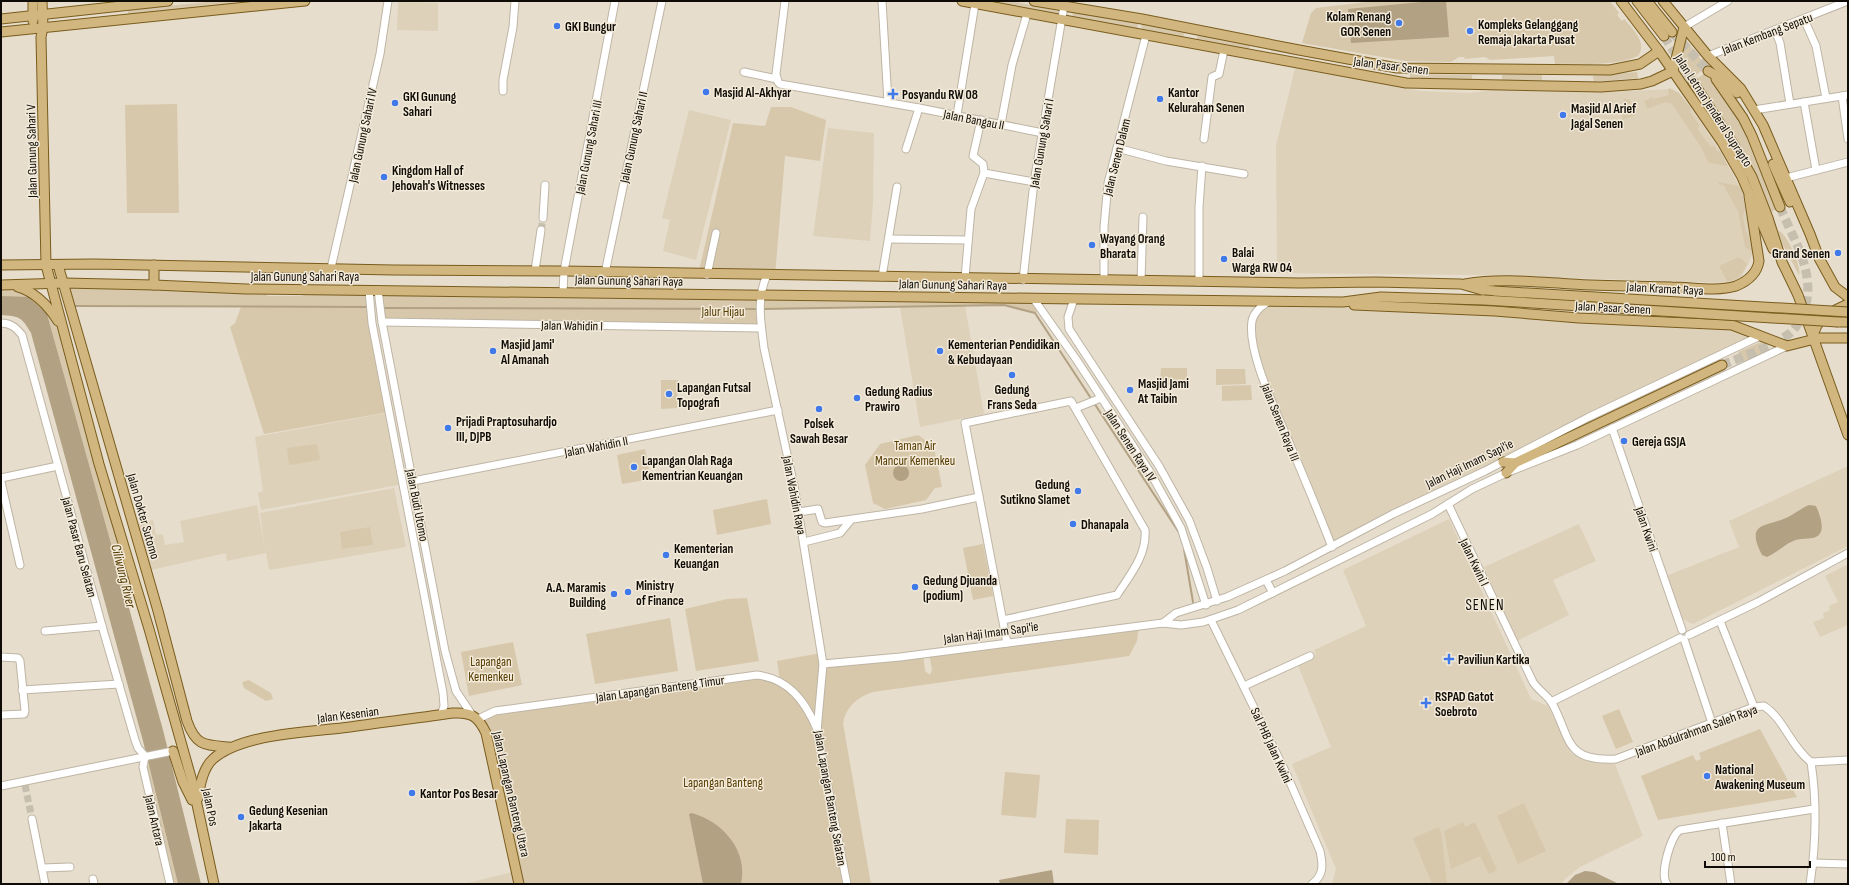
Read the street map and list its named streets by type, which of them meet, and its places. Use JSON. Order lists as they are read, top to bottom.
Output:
{
  "streets": {
    "main road": [
      "Jalan Pasar Senen",
      "Jalan Letnan Jenderal Suprapto",
      "Jalan Gunung Sahari V",
      "Jalan Gunung Sahari Raya",
      "Jalan Kramat Raya",
      "Jalan Haji Imam Sapi'ie",
      "Jalan Dokter Sutomo",
      "Jalan Kesenian",
      "Jalan Lapangan Banteng Utara",
      "Jalan Pos"
    ],
    "street": [
      "Jalan Kembang Sepatu",
      "Jalan Bangau II",
      "Jalan Gunung Sahari IV",
      "Jalan Gunung Sahari II",
      "Jalan Gunung Sahari I",
      "Jalan Gunung Sahari III",
      "Jalan Senen Dalam",
      "Jalan Wahidin I",
      "Jalan Senen Raya III",
      "Jalan Senen Raya IV",
      "Jalan Wahidin II",
      "Jalan Wahidin Raya",
      "Jalan Budi Utomo",
      "Jalan Kwini",
      "Jalan Pasar Baru Selatan",
      "Jalan Kwini I",
      "Jalan Lapangan Banteng Timur",
      "Jalan Abdulrahman Saleh Raya",
      "Sal PHB Jalan Kwini",
      "Jalan Lapangan Banteng Selatan",
      "Jalan Antara"
    ]
  },
  "crossings": [
    ["Jalan Kembang Sepatu", "Jalan Letnan Jenderal Suprapto"],
    ["Jalan Pasar Senen", "Jalan Letnan Jenderal Suprapto"],
    ["Jalan Pasar Senen", "Jalan Gunung Sahari I"],
    ["Jalan Pasar Senen", "Jalan Senen Dalam"],
    ["Jalan Pasar Senen", "Jalan Gunung Sahari Raya"],
    ["Jalan Pasar Senen", "Jalan Kramat Raya"],
    ["Jalan Pasar Senen", "Jalan Senen Raya III"],
    ["Jalan Pasar Senen", "Jalan Haji Imam Sapi'ie"],
    ["Jalan Letnan Jenderal Suprapto", "Jalan Haji Imam Sapi'ie"],
    ["Jalan Bangau II", "Jalan Gunung Sahari I"],
    ["Jalan Gunung Sahari IV", "Jalan Gunung Sahari Raya"],
    ["Jalan Gunung Sahari II", "Jalan Gunung Sahari Raya"],
    ["Jalan Gunung Sahari I", "Jalan Gunung Sahari Raya"],
    ["Jalan Gunung Sahari III", "Jalan Gunung Sahari Raya"],
    ["Jalan Gunung Sahari V", "Jalan Gunung Sahari Raya"],
    ["Jalan Gunung Sahari V", "Jalan Dokter Sutomo"],
    ["Jalan Senen Dalam", "Jalan Gunung Sahari Raya"],
    ["Jalan Gunung Sahari Raya", "Jalan Kramat Raya"],
    ["Jalan Gunung Sahari Raya", "Jalan Senen Raya IV"],
    ["Jalan Gunung Sahari Raya", "Jalan Wahidin Raya"],
    ["Jalan Gunung Sahari Raya", "Jalan Budi Utomo"],
    ["Jalan Gunung Sahari Raya", "Jalan Dokter Sutomo"],
    ["Jalan Wahidin I", "Jalan Wahidin Raya"],
    ["Jalan Wahidin I", "Jalan Budi Utomo"],
    ["Jalan Senen Raya III", "Jalan Haji Imam Sapi'ie"],
    ["Jalan Senen Raya IV", "Jalan Haji Imam Sapi'ie"],
    ["Jalan Wahidin II", "Jalan Wahidin Raya"],
    ["Jalan Wahidin II", "Jalan Budi Utomo"],
    ["Jalan Haji Imam Sapi'ie", "Jalan Wahidin Raya"],
    ["Jalan Haji Imam Sapi'ie", "Jalan Kwini"],
    ["Jalan Haji Imam Sapi'ie", "Jalan Kwini I"],
    ["Jalan Haji Imam Sapi'ie", "Sal PHB Jalan Kwini"],
    ["Jalan Haji Imam Sapi'ie", "Jalan Lapangan Banteng Selatan"],
    ["Jalan Wahidin Raya", "Jalan Lapangan Banteng Selatan"],
    ["Jalan Budi Utomo", "Jalan Lapangan Banteng Timur"],
    ["Jalan Budi Utomo", "Jalan Kesenian"],
    ["Jalan Budi Utomo", "Jalan Lapangan Banteng Utara"],
    ["Jalan Dokter Sutomo", "Jalan Kesenian"],
    ["Jalan Dokter Sutomo", "Jalan Pos"],
    ["Jalan Pasar Baru Selatan", "Jalan Antara"],
    ["Jalan Kwini I", "Jalan Abdulrahman Saleh Raya"],
    ["Jalan Lapangan Banteng Timur", "Jalan Kesenian"],
    ["Jalan Lapangan Banteng Timur", "Jalan Lapangan Banteng Utara"],
    ["Jalan Lapangan Banteng Timur", "Jalan Lapangan Banteng Selatan"],
    ["Jalan Kesenian", "Jalan Lapangan Banteng Utara"]
  ],
  "districts": ["SENEN"],
  "water": ["Ciliwung River"],
  "parks": [
    "Jalur Hijau",
    "Taman Air Mancur Kemenkeu",
    "Lapangan Kemenkeu",
    "Lapangan Banteng"
  ],
  "places": {
    "other": [
      "Kolam Renang GOR Senen",
      "GKI Bungur",
      "Kompleks Gelanggang Remaja Jakarta Pusat",
      "Masjid Al-Akhyar",
      "Kantor Kelurahan Senen",
      "GKI Gunung Sahari",
      "Masjid Al Arief Jagal Senen",
      "Kingdom Hall of Jehovah's Witnesses",
      "Wayang Orang Bharata",
      "Grand Senen",
      "Balai Warga RW 04",
      "Masjid Jami' Al Amanah",
      "Kementerian Pendidikan & Kebudayaan",
      "Gedung Frans Seda",
      "Masjid Jami At Taibin",
      "Lapangan Futsal Topografi",
      "Gedung Radius Prawiro",
      "Polsek Sawah Besar",
      "Prijadi Praptosuhardjo III, DJPB",
      "Gereja GSJA",
      "Lapangan Olah Raga Kementrian Keuangan",
      "Gedung Sutikno Slamet",
      "Dhanapala",
      "Kementerian Keuangan",
      "Gedung Djuanda (podium)",
      "Ministry of Finance",
      "A.A. Maramis Building",
      "National Awakening Museum",
      "Kantor Pos Besar",
      "Gedung Kesenian Jakarta"
    ],
    "health": ["Posyandu RW 08", "Paviliun Kartika", "RSPAD Gatot Soebroto"]
  },
  "scale_bar": "100 m"
}
